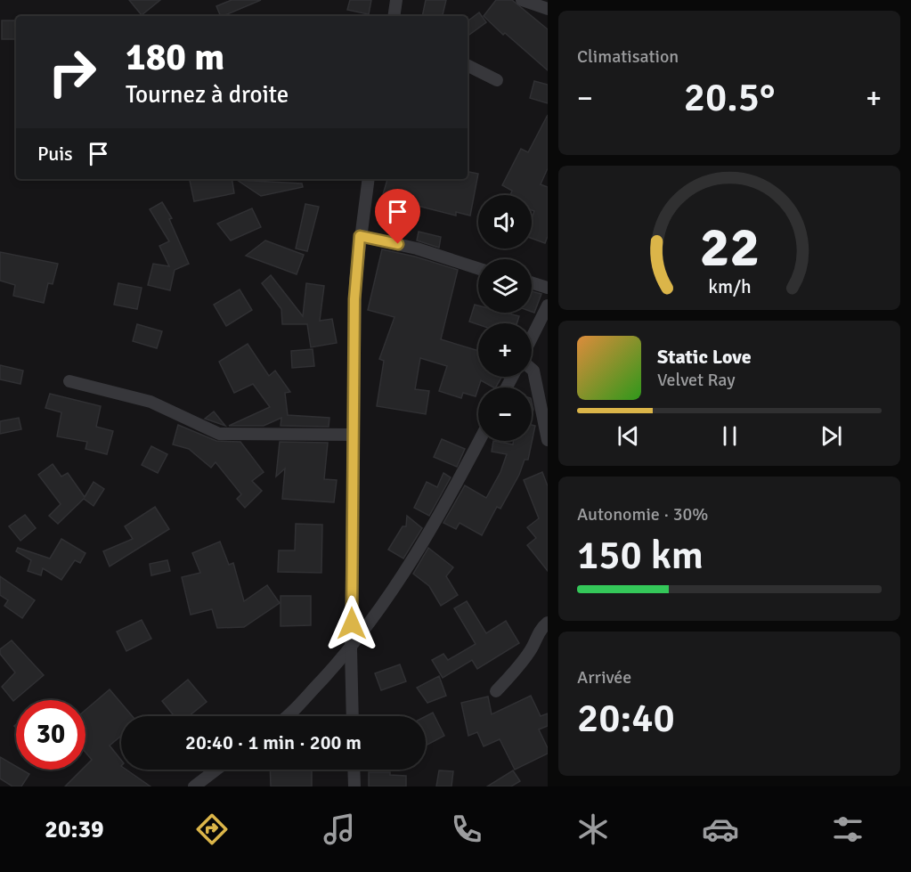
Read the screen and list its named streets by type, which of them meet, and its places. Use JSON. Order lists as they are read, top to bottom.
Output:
{
  "page": {
    "tile": [
      "Climatisation",
      ["Autonomie · 30%", "150 km"],
      ["Arrivée", "20:40"]
    ],
    "turn": ["180 m", "Tournez à droite"],
    "heat": ["−", "20.5°", "+"],
    "then": "Puis",
    "map_buttons": ["+", "−"],
    "song": ["Static Love", "Velvet Ray"],
    "limit": "30",
    "trip": "20:40 · 1 min · 200 m",
    "tabs": "20:39",
    "gauge": ["22", "km/h"]
  }
}
